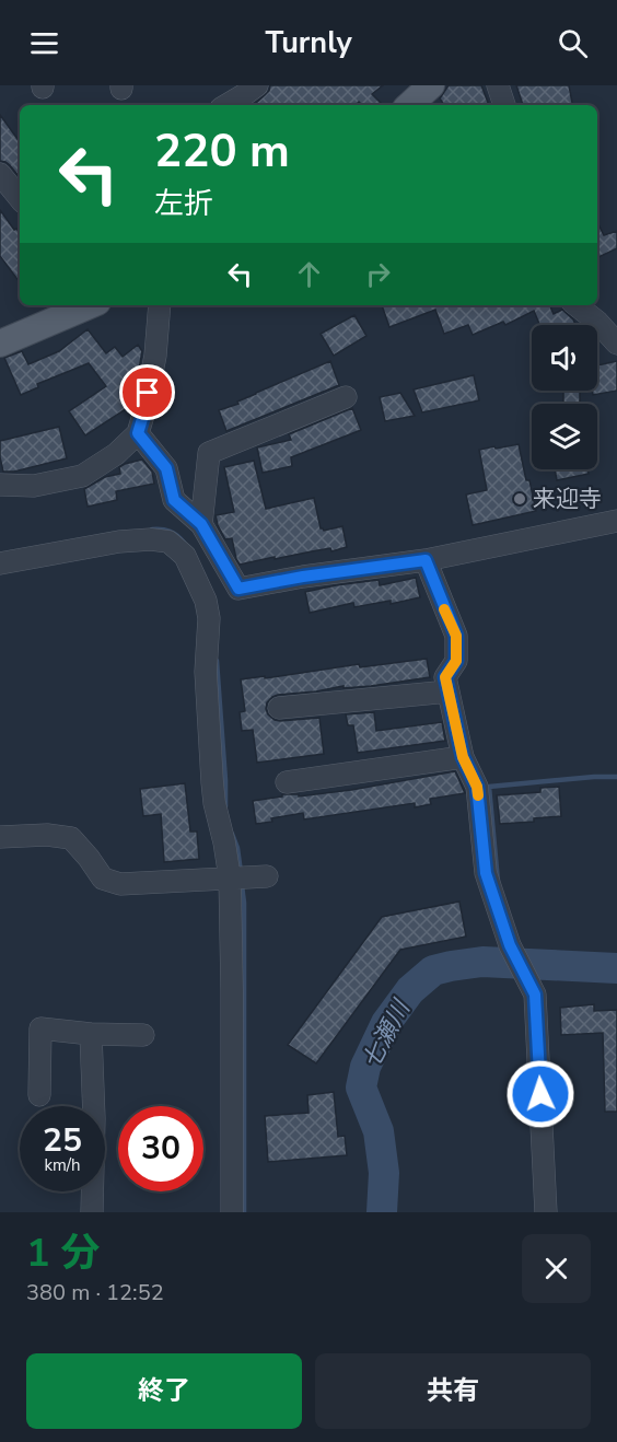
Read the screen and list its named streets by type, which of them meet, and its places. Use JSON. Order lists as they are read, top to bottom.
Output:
{
  "water": ["七瀬川"],
  "places": ["来迎寺"],
  "page": {
    "header": "Turnly",
    "turn": ["220 m", "左折"],
    "speed": "25 km/h",
    "limit": "30",
    "heading": ["1 分", "380 m · 12:52"],
    "buttons": ["終了", "共有"]
  }
}
